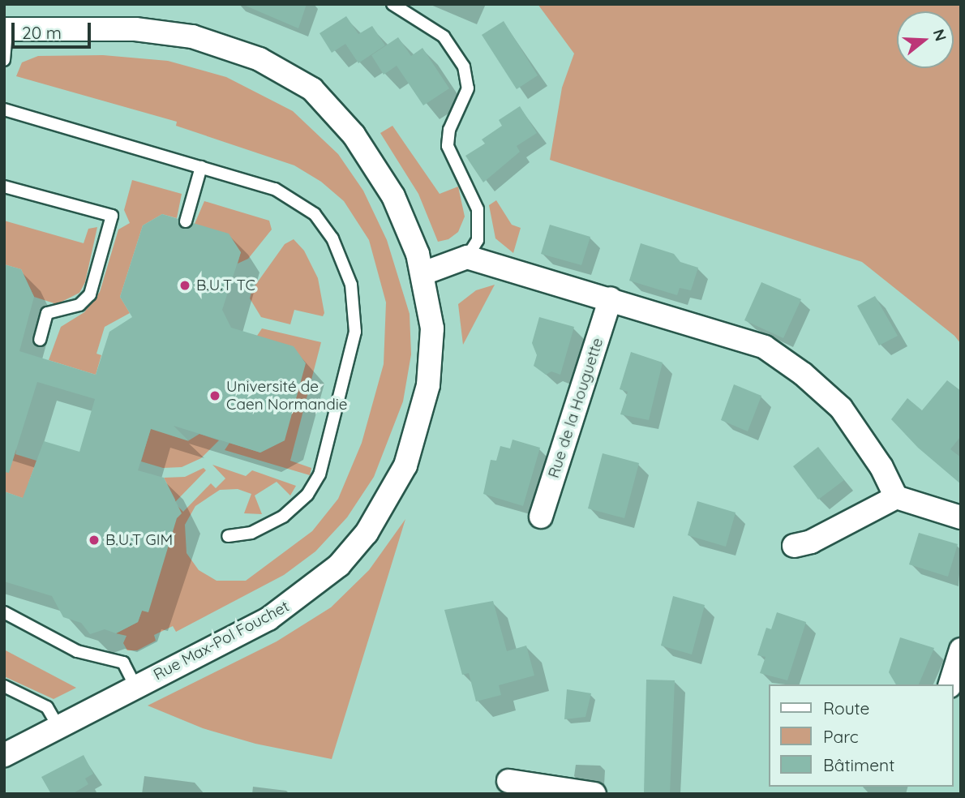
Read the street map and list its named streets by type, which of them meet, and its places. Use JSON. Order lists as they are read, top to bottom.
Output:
{
  "streets": {
    "street": ["Rue de la Houguette", "Rue Max-Pol Fouchet"]
  },
  "places": ["B.U.T TC", "Université de Caen Normandie", "B.U.T GIM"],
  "legend": ["Route", "Parc", "Bâtiment"],
  "scale_bar": "20 m",
  "north": "right"
}
